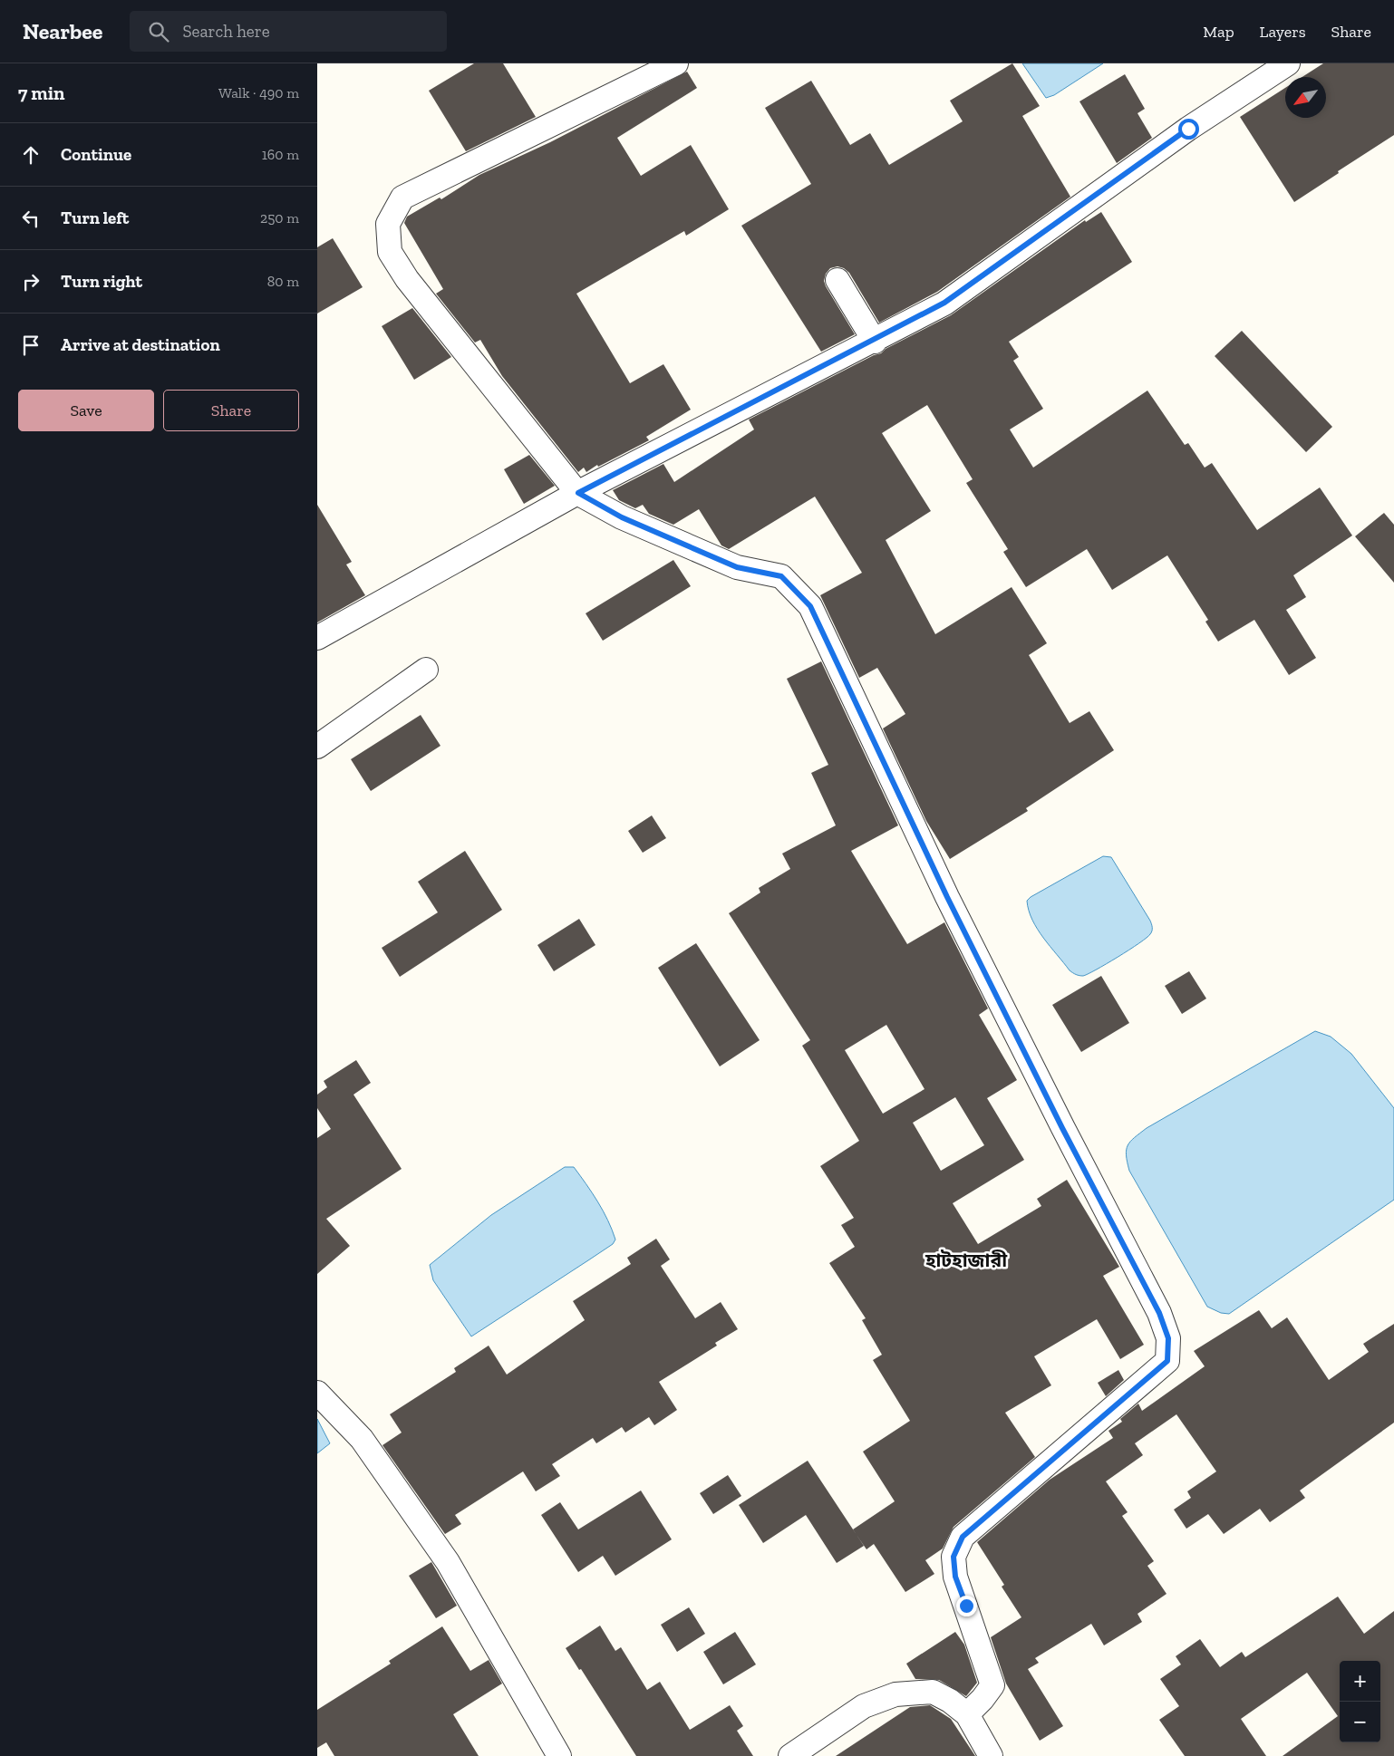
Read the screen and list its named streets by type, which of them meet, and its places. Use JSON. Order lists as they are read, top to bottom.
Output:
{
  "districts": ["হাটহাজারী"],
  "north": "bottom left",
  "page": {
    "header": "Nearbee",
    "search": "Search here",
    "nav": ["Map", "Layers", "Share"],
    "heading": ["7 min", "Walk · 490 m"],
    "list": [
      ["Continue", "160 m"],
      ["Turn left", "250 m"],
      ["Turn right", "80 m"],
      "Arrive at destination"
    ],
    "buttons": ["Save", "Share"],
    "map_buttons": ["+", "−"]
  }
}
